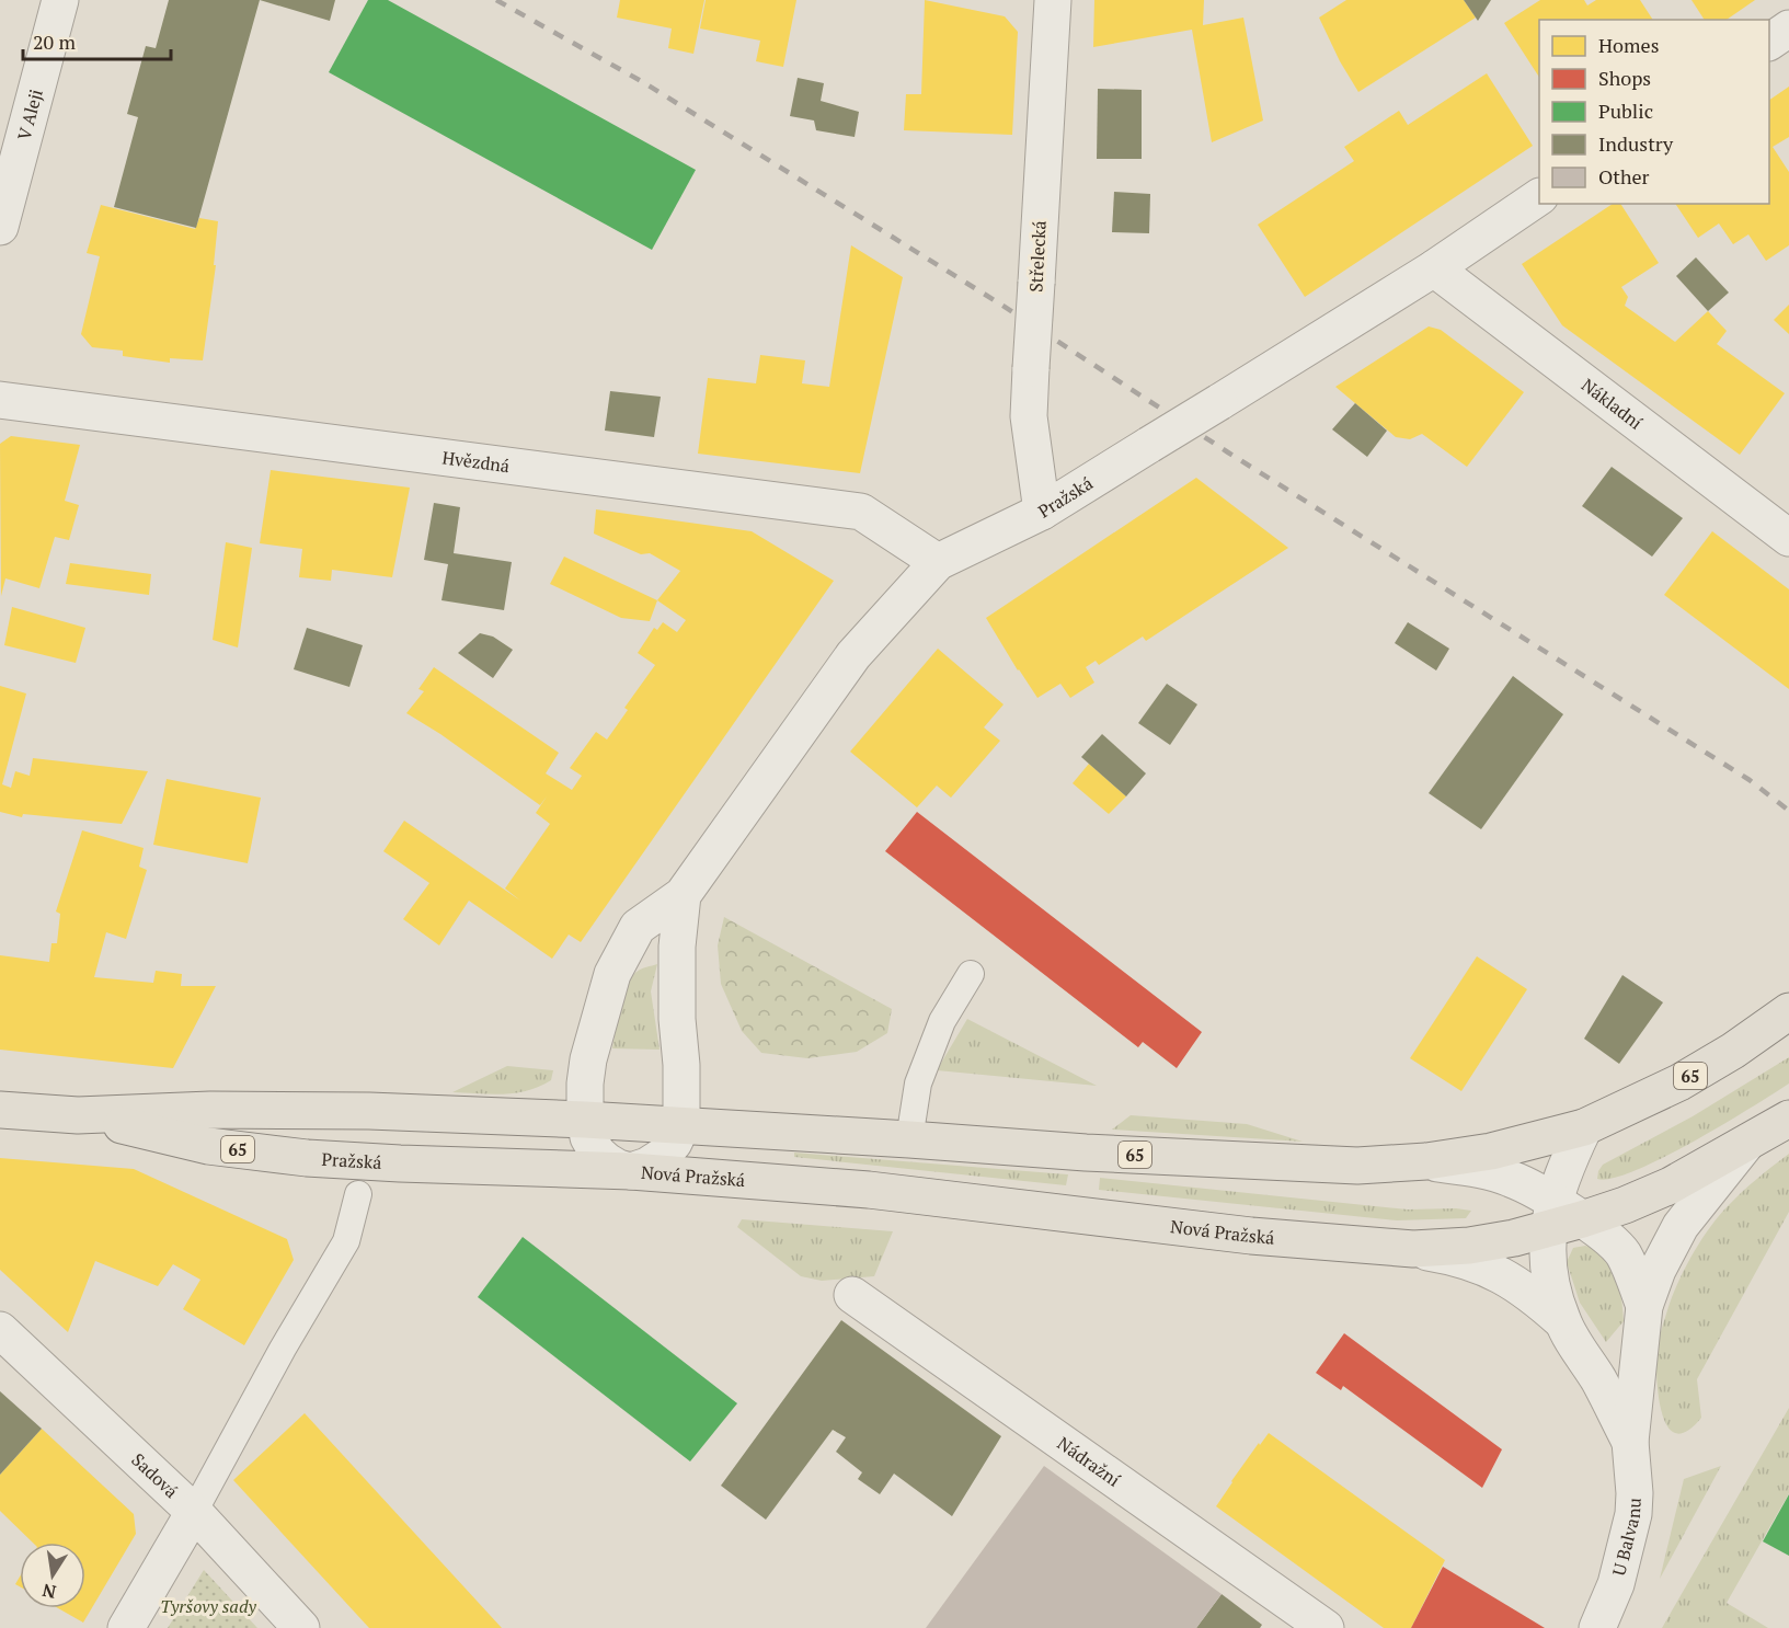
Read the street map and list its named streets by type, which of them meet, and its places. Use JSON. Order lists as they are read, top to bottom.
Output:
{
  "streets": {
    "main road": ["Pražská", "65", "Nová Pražská"],
    "street": [
      "V Aleji",
      "Střelecká",
      "Nákladní",
      "Hvězdná",
      "Nádražní",
      "Sadová",
      "U Balvanu"
    ]
  },
  "crossings": [
    ["Střelecká", "Pražská"],
    ["Nákladní", "Pražská"],
    ["Hvězdná", "Pražská"],
    ["Pražská", "65"],
    ["Pražská", "Nová Pražská"],
    ["65", "U Balvanu"],
    ["Nová Pražská", "U Balvanu"]
  ],
  "parks": ["Tyršovy sady"],
  "legend": [
    "Homes",
    "Shops",
    "Public",
    "Industry",
    "Other"
  ],
  "scale_bar": "20 m",
  "north": "bottom"
}
